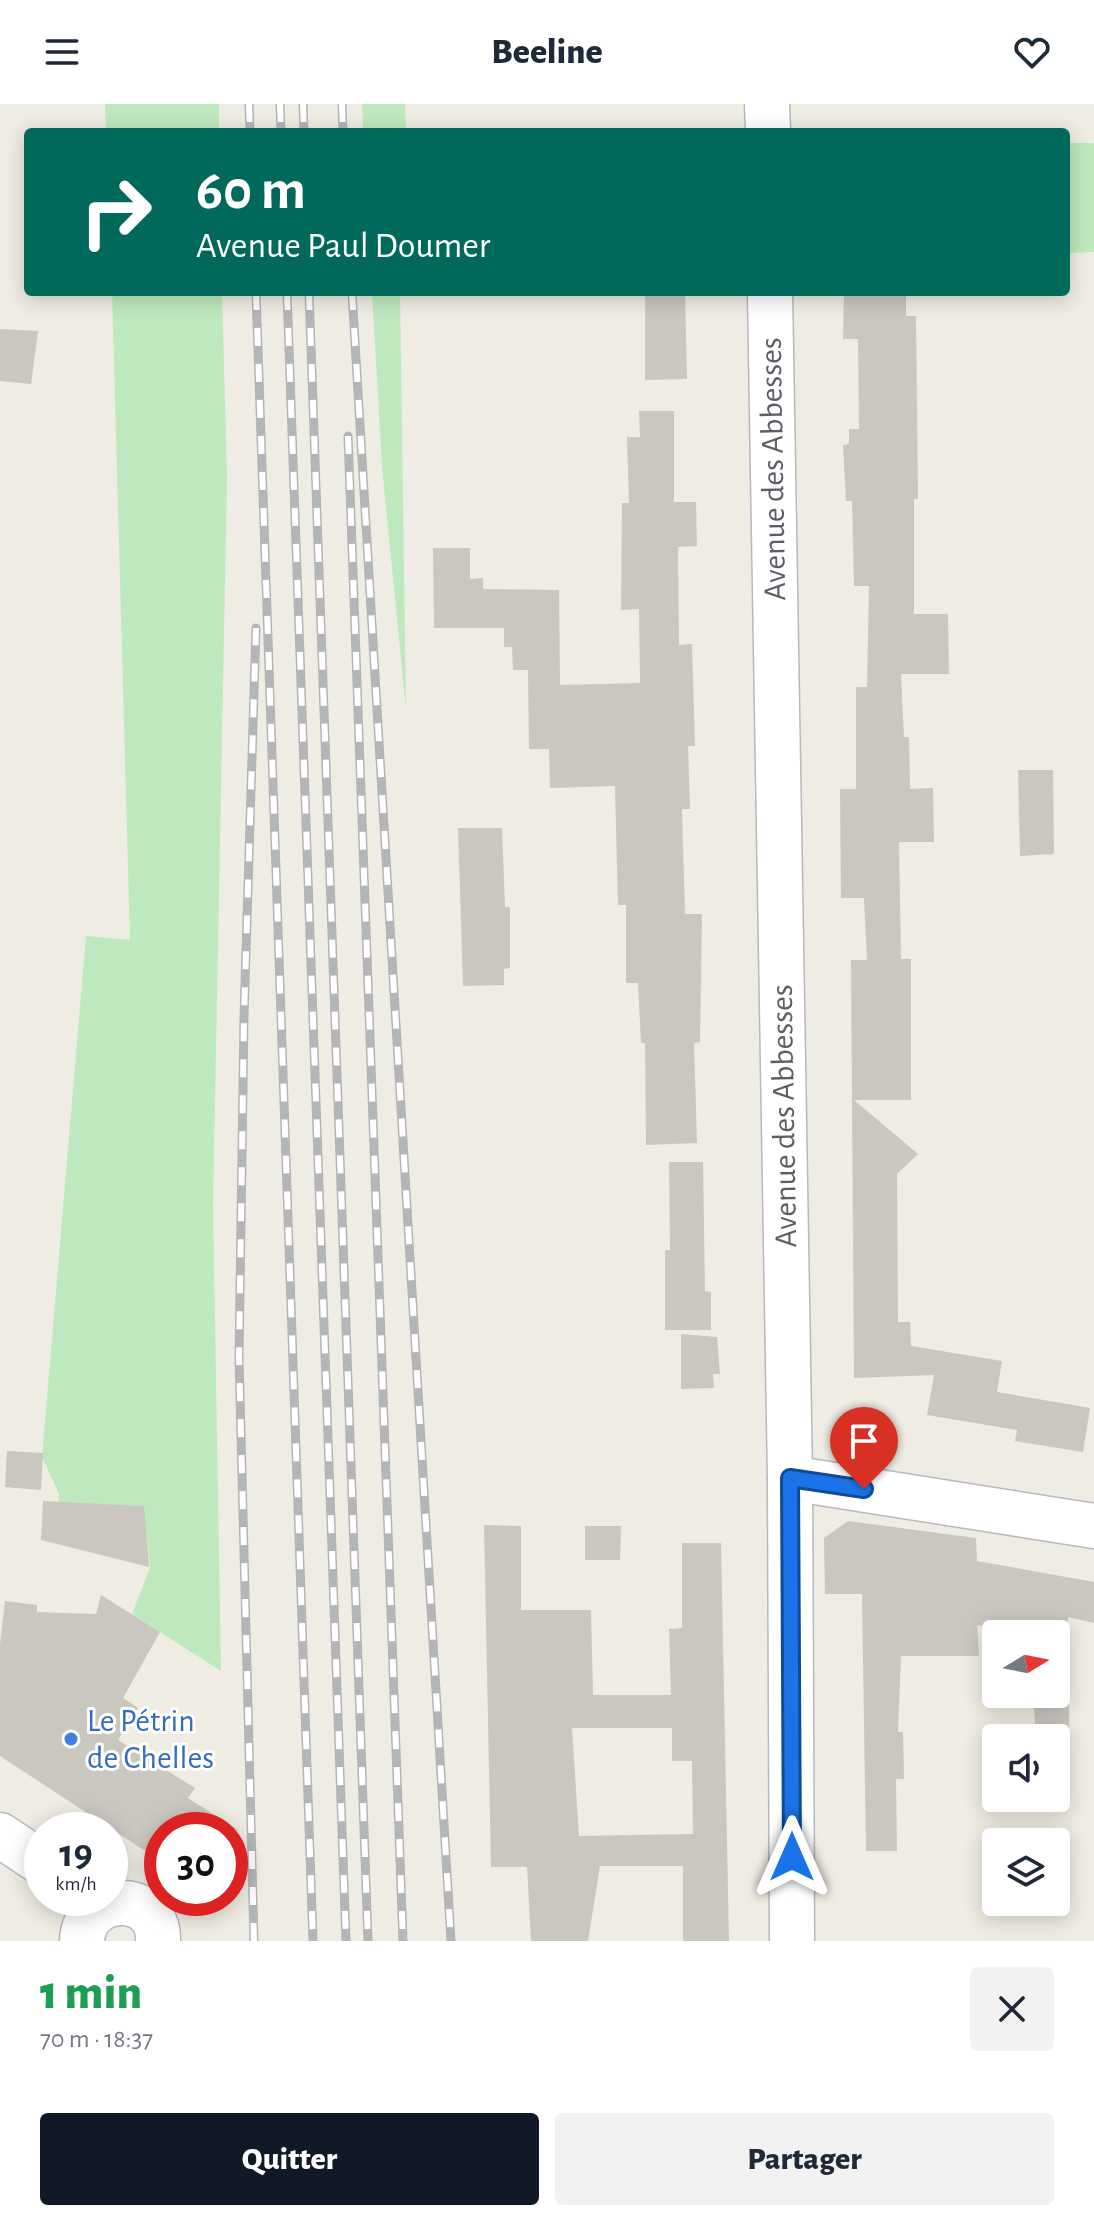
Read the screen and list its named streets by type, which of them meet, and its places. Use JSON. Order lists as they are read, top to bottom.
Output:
{
  "streets": {
    "street": ["Avenue des Abbesses"]
  },
  "places": ["Le Pétrin de Chelles"],
  "north": "right",
  "page": {
    "header": "Beeline",
    "turn": ["60 m", "Avenue Paul Doumer"],
    "speed": "19 km/h",
    "limit": "30",
    "heading": ["1 min", "70 m · 18:37"],
    "buttons": ["Quitter", "Partager"]
  }
}
